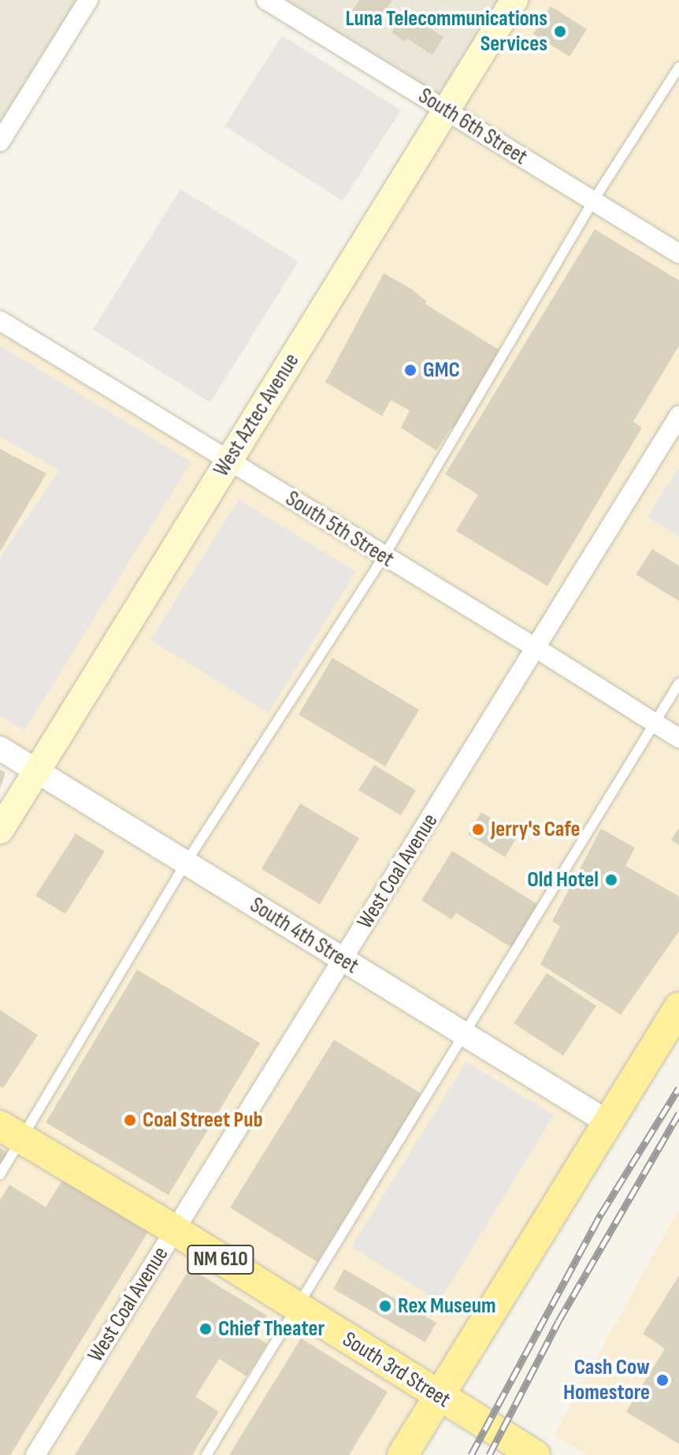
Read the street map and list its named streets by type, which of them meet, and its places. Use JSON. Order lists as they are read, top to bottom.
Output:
{
  "streets": {
    "main road": ["West Aztec Avenue", "NM 610", "South 3rd Street"],
    "street": [
      "South 6th Street",
      "South 5th Street",
      "West Coal Avenue",
      "South 4th Street"
    ]
  },
  "crossings": [
    ["South 6th Street", "West Aztec Avenue"],
    ["West Aztec Avenue", "South 5th Street"],
    ["West Aztec Avenue", "South 4th Street"],
    ["South 5th Street", "West Coal Avenue"],
    ["West Coal Avenue", "South 4th Street"],
    ["West Coal Avenue", "South 3rd Street"]
  ],
  "places": [
    "Luna Telecommunications Services",
    "GMC",
    "Jerry's Cafe",
    "Old Hotel",
    "Coal Street Pub",
    "Rex Museum",
    "Chief Theater",
    "Cash Cow Homestore"
  ]
}
